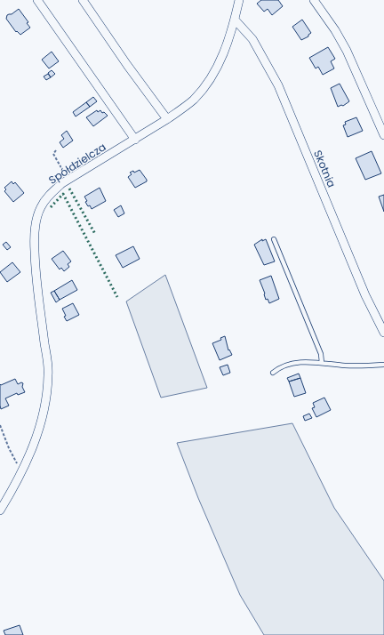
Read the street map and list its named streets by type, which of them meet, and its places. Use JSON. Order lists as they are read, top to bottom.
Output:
{
  "streets": {
    "street": ["Spółdzielcza", "Skotnia"]
  },
  "crossings": [
    ["Spółdzielcza", "Skotnia"]
  ]
}
